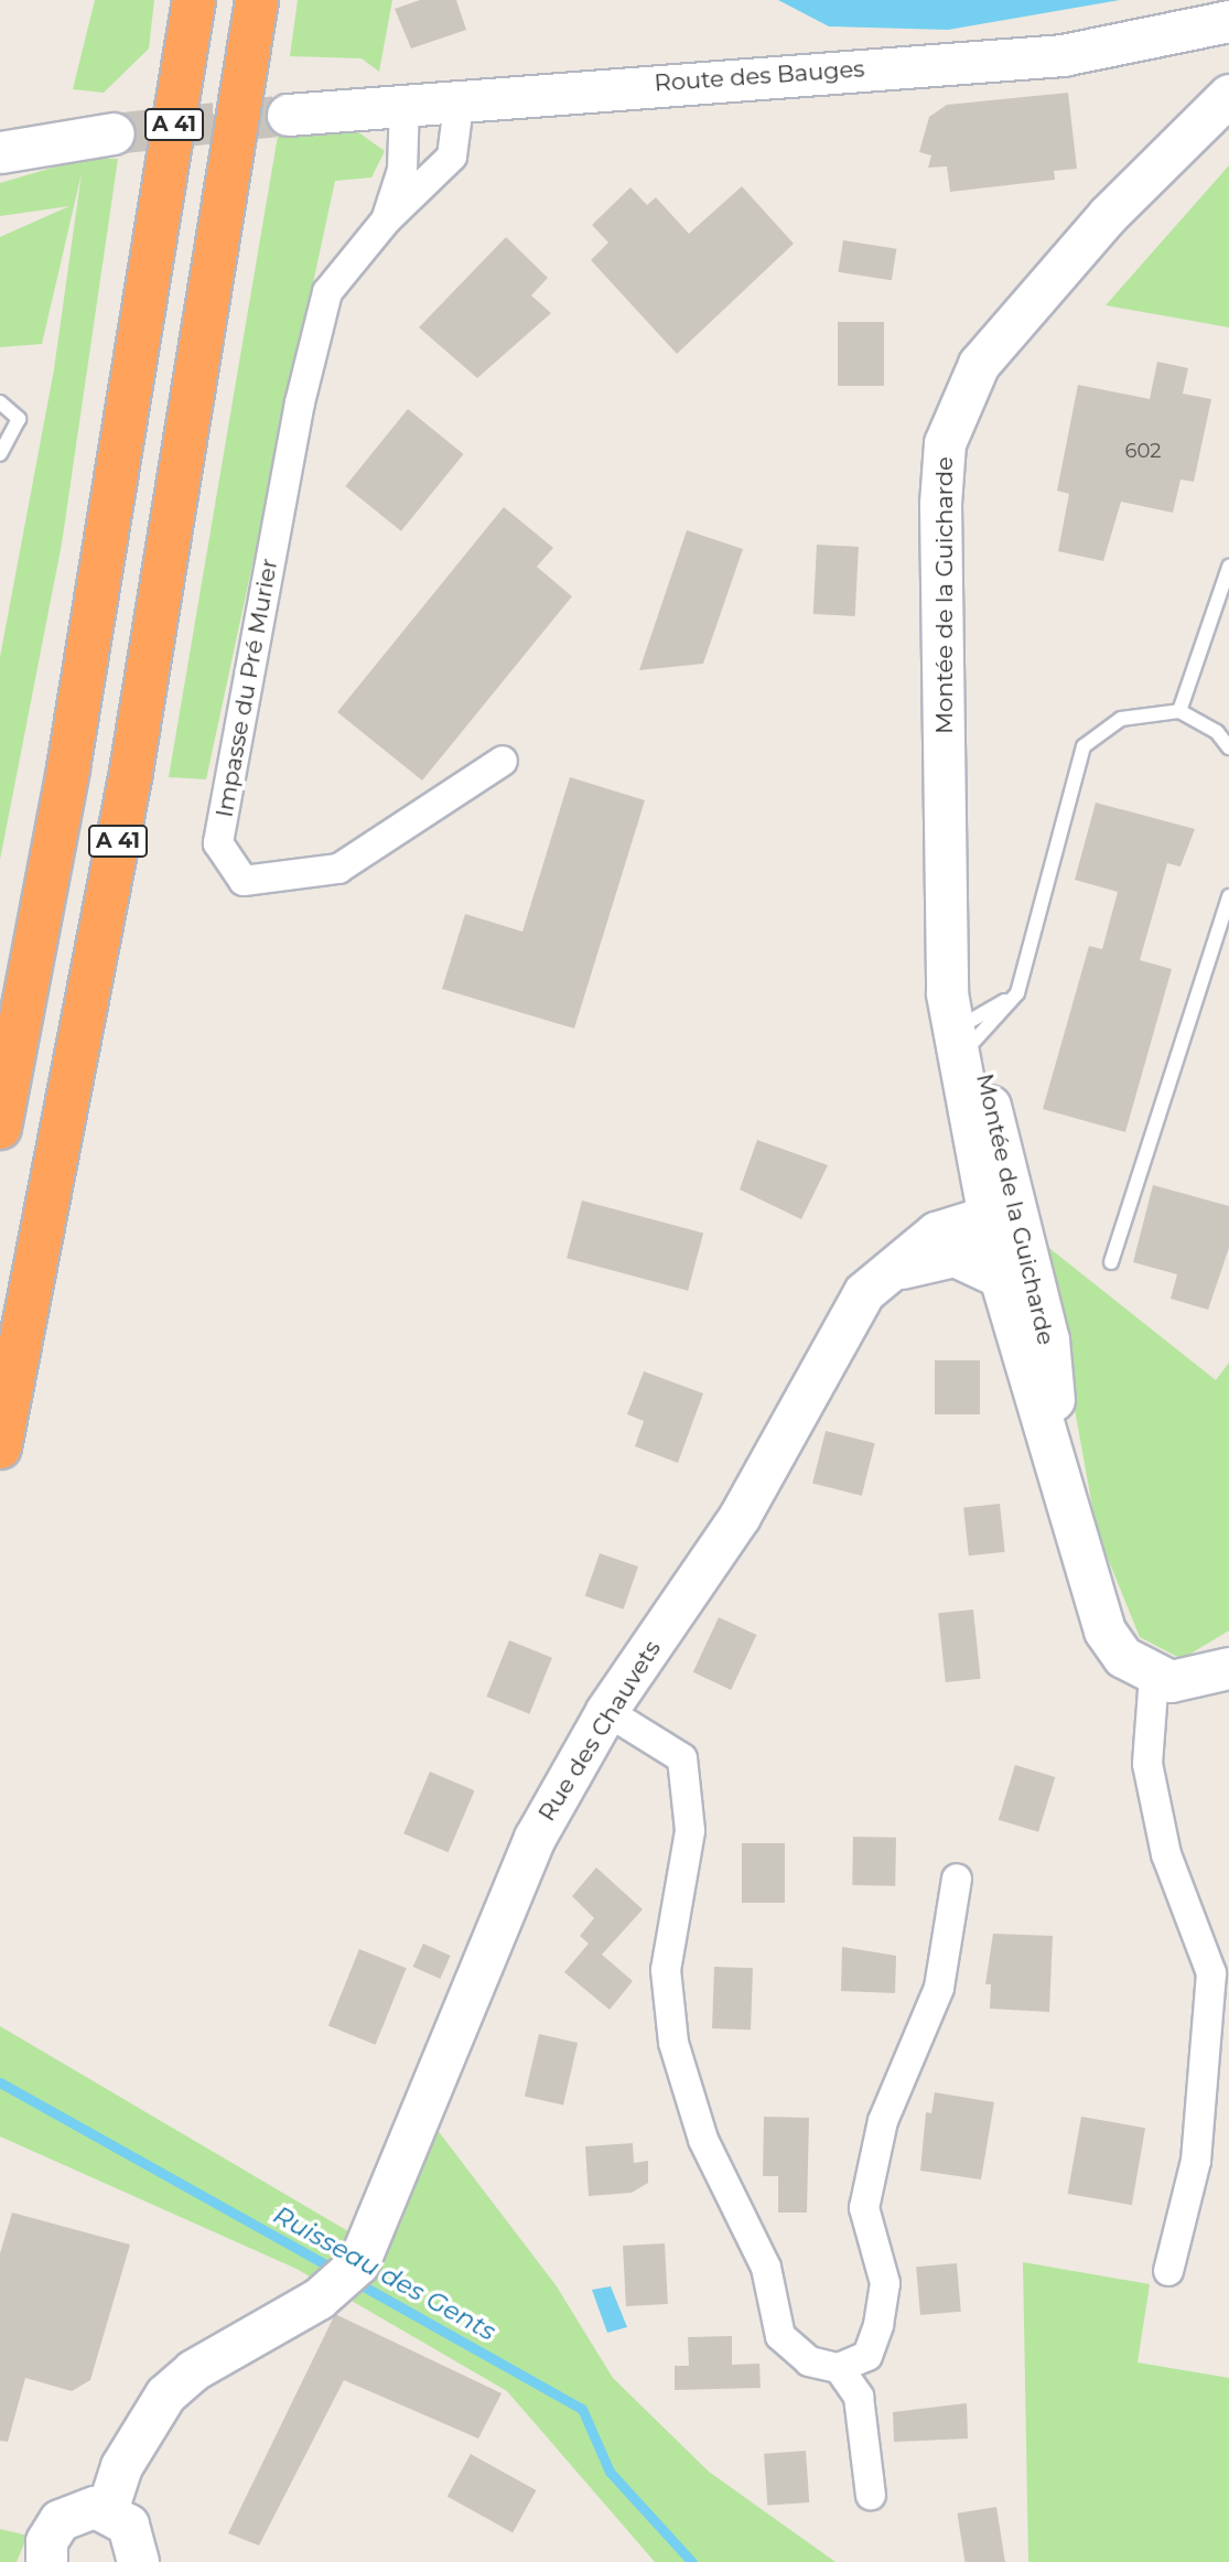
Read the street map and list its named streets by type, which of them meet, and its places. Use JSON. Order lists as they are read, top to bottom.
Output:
{
  "streets": {
    "highway": ["A 41"],
    "main road": ["Route des Bauges", "Montée de la Guicharde", "Rue des Chauvets"],
    "street": ["Impasse du Pré Murier"]
  },
  "crossings": [
    ["Route des Bauges", "Impasse du Pré Murier"],
    ["Montée de la Guicharde", "Rue des Chauvets"]
  ],
  "water": ["Ruisseau des Gents"],
  "house_numbers": ["602"]
}
